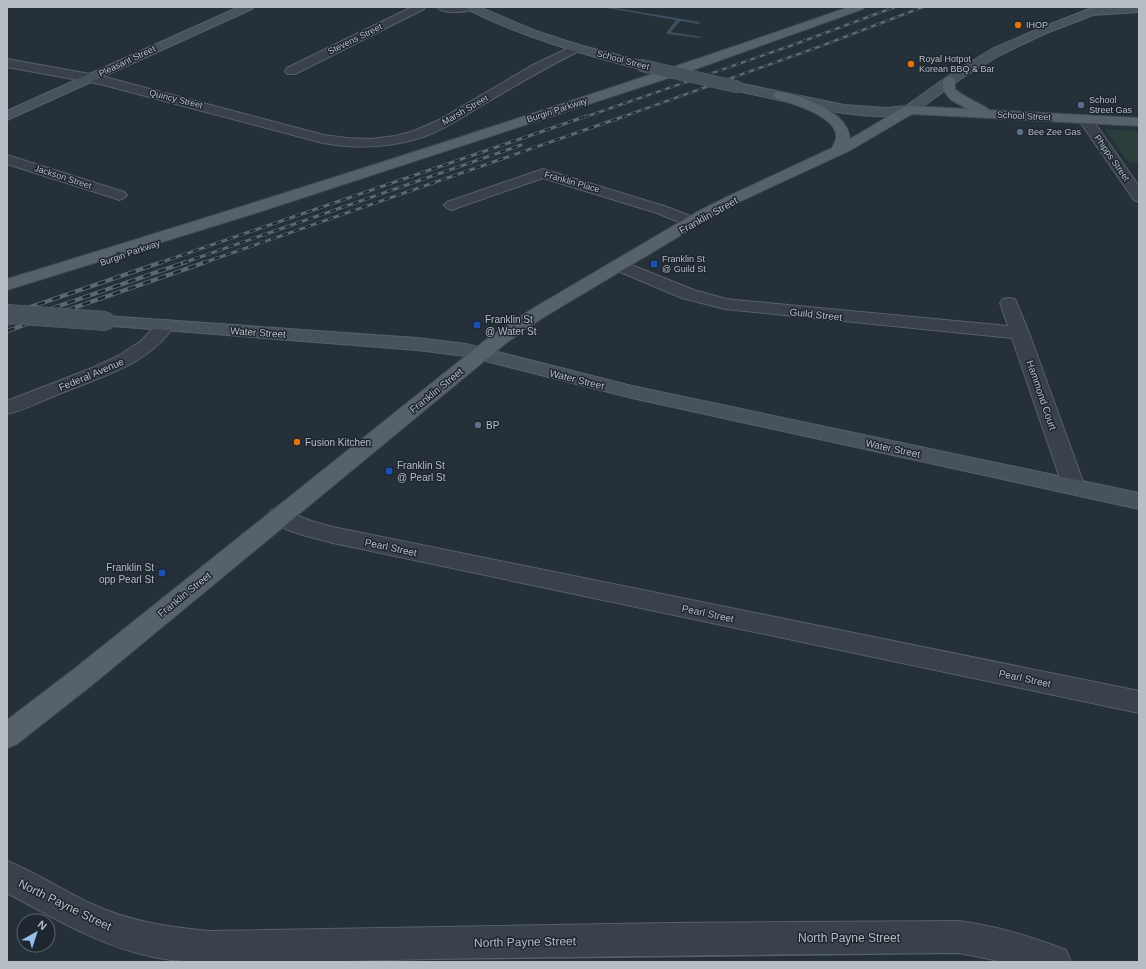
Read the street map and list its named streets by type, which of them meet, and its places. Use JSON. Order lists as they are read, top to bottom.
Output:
{
  "streets": {
    "main road": [
      "School Street",
      "Pleasant Street",
      "Burgin Parkway",
      "Franklin Street",
      "Water Street"
    ],
    "street": [
      "Stevens Street",
      "Quincy Street",
      "Marsh Street",
      "Phipps Street",
      "Jackson Street",
      "Franklin Place",
      "Guild Street",
      "Federal Avenue",
      "Hammond Court",
      "Pearl Street",
      "North Payne Street"
    ]
  },
  "crossings": [
    ["School Street", "Marsh Street"],
    ["School Street", "Phipps Street"],
    ["School Street", "Franklin Street"],
    ["Pleasant Street", "Quincy Street"],
    ["Quincy Street", "Marsh Street"],
    ["Franklin Place", "Franklin Street"],
    ["Franklin Street", "Guild Street"],
    ["Franklin Street", "Water Street"],
    ["Franklin Street", "Pearl Street"],
    ["Guild Street", "Hammond Court"],
    ["Water Street", "Federal Avenue"],
    ["Water Street", "Hammond Court"]
  ],
  "places": {
    "other": [
      "IHOP",
      "Royal Hotpot Korean BBQ & Bar",
      "School Street Gas",
      "Bee Zee Gas",
      "BP",
      "Fusion Kitchen"
    ],
    "transit": [
      "Franklin St @ Guild St",
      "Franklin St @ Water St",
      "Franklin St @ Pearl St",
      "Franklin St opp Pearl St"
    ]
  },
  "north": "top right"
}
